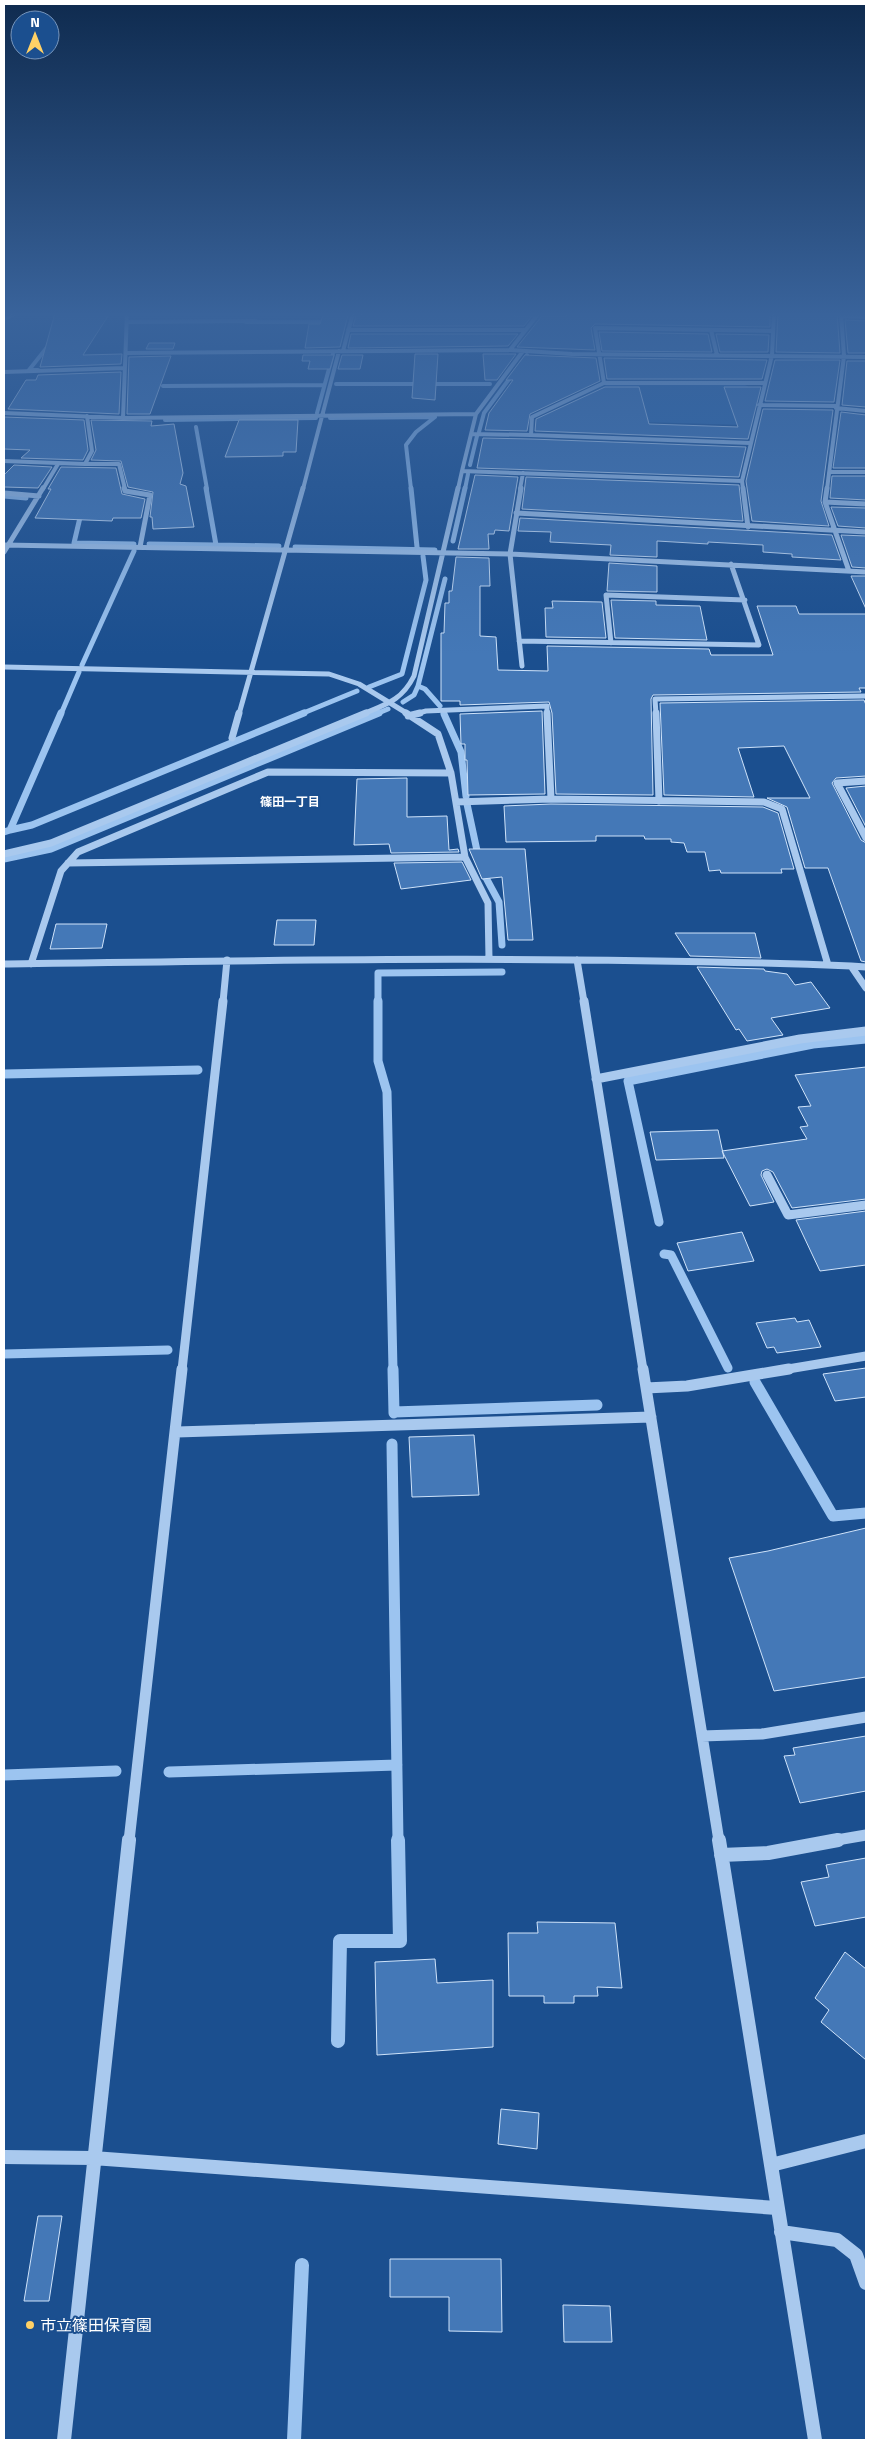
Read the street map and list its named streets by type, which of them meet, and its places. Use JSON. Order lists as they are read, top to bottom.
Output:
{
  "districts": ["篠田一丁目"],
  "places": ["市立篠田保育園"],
  "north": "top"
}
